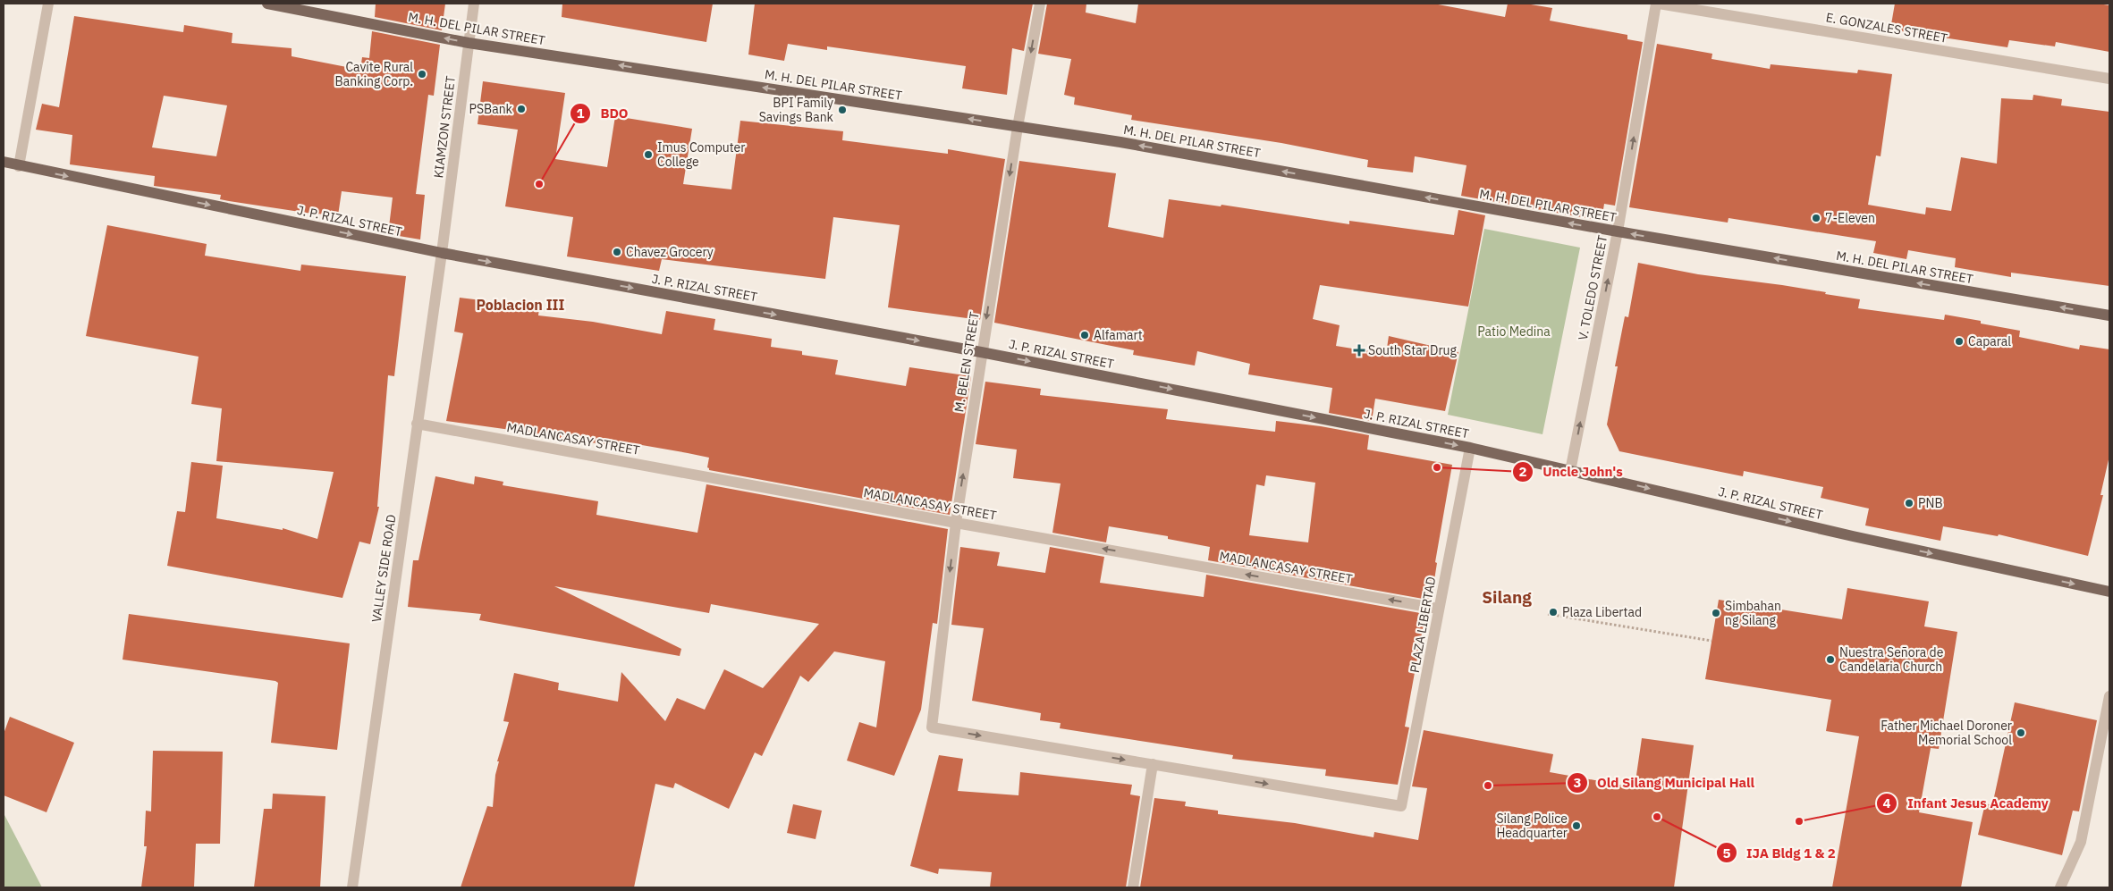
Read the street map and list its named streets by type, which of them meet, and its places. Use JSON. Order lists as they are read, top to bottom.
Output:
{
  "streets": {
    "main road": ["M. H. DEL PILAR STREET", "J. P. RIZAL STREET"],
    "street": [
      "E. GONZALES STREET",
      "KIAMZON STREET",
      "V. TOLEDO STREET",
      "M. BELEN STREET",
      "MADLANCASAY STREET",
      "VALLEY SIDE ROAD",
      "PLAZA LIBERTAD"
    ]
  },
  "crossings": [
    ["E. GONZALES STREET", "V. TOLEDO STREET"],
    ["M. H. DEL PILAR STREET", "KIAMZON STREET"],
    ["M. H. DEL PILAR STREET", "V. TOLEDO STREET"],
    ["M. H. DEL PILAR STREET", "M. BELEN STREET"],
    ["KIAMZON STREET", "J. P. RIZAL STREET"],
    ["KIAMZON STREET", "VALLEY SIDE ROAD"],
    ["J. P. RIZAL STREET", "V. TOLEDO STREET"],
    ["J. P. RIZAL STREET", "M. BELEN STREET"],
    ["J. P. RIZAL STREET", "VALLEY SIDE ROAD"],
    ["J. P. RIZAL STREET", "PLAZA LIBERTAD"],
    ["M. BELEN STREET", "MADLANCASAY STREET"],
    ["M. BELEN STREET", "PLAZA LIBERTAD"],
    ["MADLANCASAY STREET", "VALLEY SIDE ROAD"],
    ["MADLANCASAY STREET", "PLAZA LIBERTAD"]
  ],
  "one_way": [
    "M. H. DEL PILAR STREET",
    "J. P. RIZAL STREET",
    "V. TOLEDO STREET",
    "MADLANCASAY STREET"
  ],
  "districts": ["Poblacion III", "Silang"],
  "parks": ["Patio Medina"],
  "places": {
    "other": [
      "Cavite Rural Banking Corp.",
      "PSBank",
      "BPI Family Savings Bank",
      "Imus Computer College",
      "BDO",
      "7-Eleven",
      "Chavez Grocery",
      "Alfamart",
      "Caparal",
      "Uncle John's",
      "PNB",
      "Plaza Libertad",
      "Simbahan ng Silang",
      "Nuestra Señora de Candelaria Church",
      "Father Michael Doroner Memorial School",
      "Old Silang Municipal Hall",
      "IJA Bldg 1 & 2",
      "Infant Jesus Academy",
      "Silang Police Headquarter"
    ],
    "health": ["South Star Drug"]
  }
}
